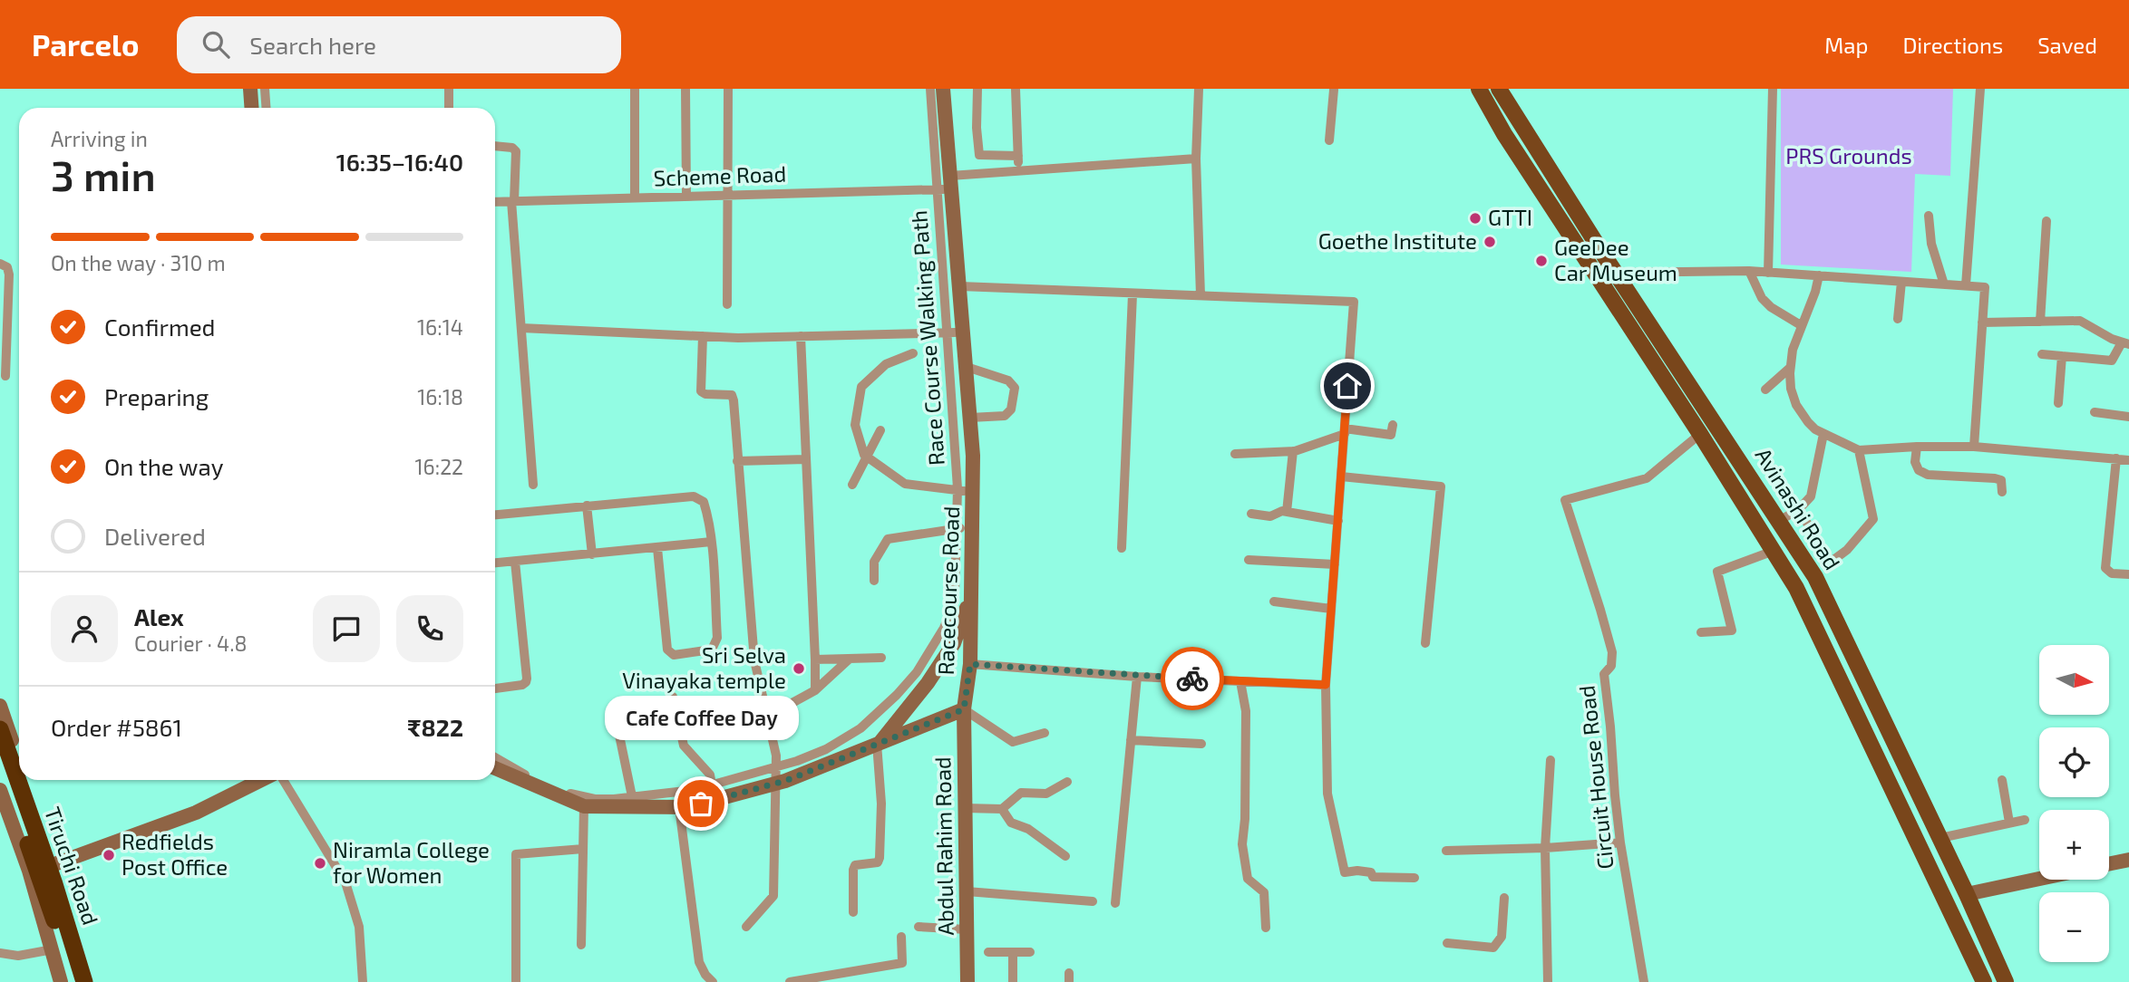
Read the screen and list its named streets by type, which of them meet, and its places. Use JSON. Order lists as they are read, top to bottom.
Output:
{
  "streets": {
    "highway": ["Tiruchi Road"],
    "main road": ["Avinashi Road"],
    "street": [
      "Scheme Road",
      "Race Course Walking Path",
      "Racecourse Road",
      "Circuit House Road",
      "Abdul Rahim Road"
    ]
  },
  "crossings": [
    ["Scheme Road", "Race Course Walking Path"],
    ["Scheme Road", "Racecourse Road"],
    ["Race Course Walking Path", "Racecourse Road"],
    ["Avinashi Road", "Circuit House Road"],
    ["Racecourse Road", "Abdul Rahim Road"]
  ],
  "parks": ["PRS Grounds"],
  "places": [
    "GTTI",
    "Goethe Institute",
    "GeeDee Car Museum",
    "Sri Selva Vinayaka temple",
    "Cafe Coffee Day",
    "Redfields Post Office",
    "Niramla College for Women"
  ],
  "north": "right",
  "page": {
    "header": "Parcelo",
    "search": "Search here",
    "nav": ["Map", "Directions", "Saved"],
    "heading": ["3 min", "Arriving in", "16:35–16:40"],
    "panel": [
      "Alex",
      "Courier · 4.8",
      "Order #5861",
      "₹822"
    ],
    "bar": "On the way · 310 m",
    "list": [
      ["Confirmed", "16:14"],
      ["Preparing", "16:18"],
      ["On the way", "16:22"],
      "Delivered"
    ],
    "map_buttons": ["+", "−"],
    "bubble": "Cafe Coffee Day"
  }
}
